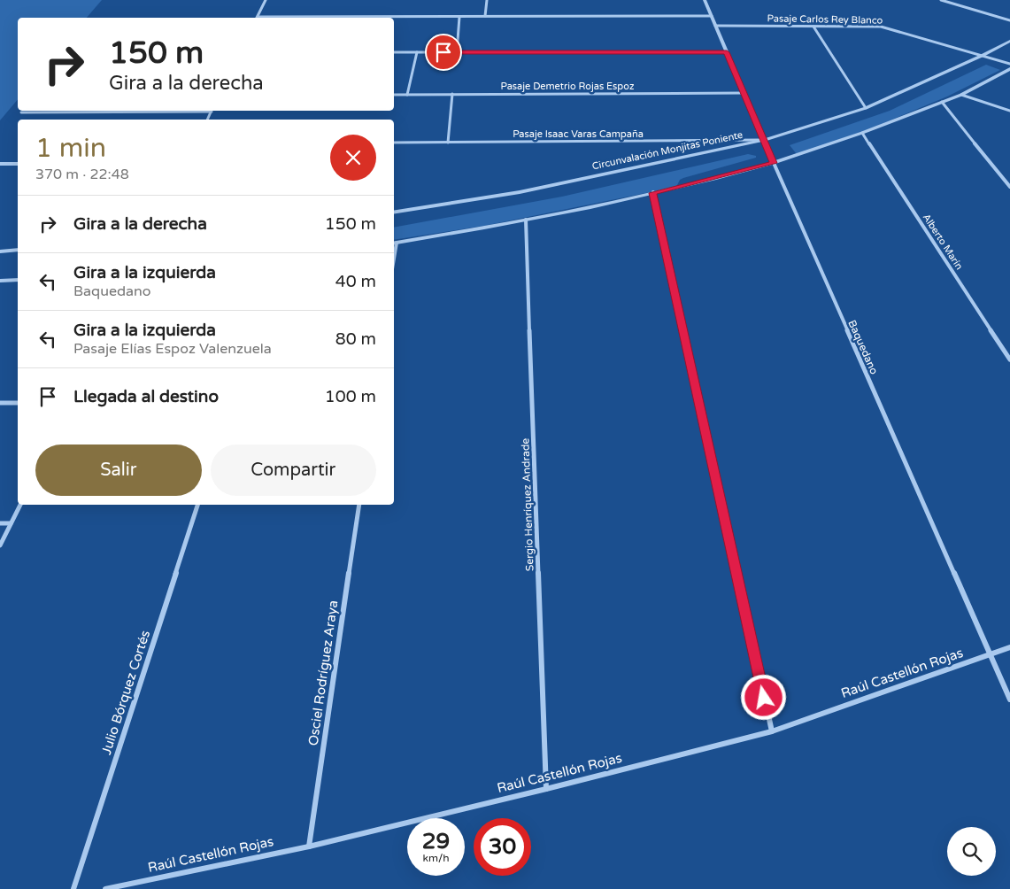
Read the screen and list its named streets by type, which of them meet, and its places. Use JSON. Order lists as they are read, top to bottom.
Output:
{
  "streets": {
    "street": [
      "Pasaje Carlos Rey Blanco",
      "Pasaje Demetrio Rojas Espoz",
      "Pasaje Isaac Varas Campaña",
      "Circunvalación Monjitas Poniente",
      "Alberto Marín",
      "Baquedano",
      "Sergio Henríquez Andrade",
      "Osciel Rodríguez Araya",
      "Raúl Castellón Rojas",
      "Julio Bórquez Cortés"
    ]
  },
  "crossings": [
    ["Pasaje Carlos Rey Blanco", "Circunvalación Monjitas Poniente"],
    ["Pasaje Carlos Rey Blanco", "Baquedano"],
    ["Pasaje Demetrio Rojas Espoz", "Baquedano"],
    ["Pasaje Isaac Varas Campaña", "Circunvalación Monjitas Poniente"],
    ["Pasaje Isaac Varas Campaña", "Baquedano"],
    ["Circunvalación Monjitas Poniente", "Baquedano"],
    ["Baquedano", "Raúl Castellón Rojas"],
    ["Sergio Henríquez Andrade", "Raúl Castellón Rojas"],
    ["Osciel Rodríguez Araya", "Raúl Castellón Rojas"]
  ],
  "page": {
    "turn": ["150 m", "Gira a la derecha"],
    "heading": ["1 min", "370 m · 22:48"],
    "list": [
      {
        "name": "Gira a la derecha",
        "value": "150 m"
      },
      {
        "name": "Gira a la izquierda",
        "note": "Baquedano",
        "value": "40 m"
      },
      {
        "name": "Gira a la izquierda",
        "note": "Pasaje Elías Espoz Valenzuela",
        "value": "80 m"
      },
      {
        "name": "Llegada al destino",
        "value": "100 m"
      }
    ],
    "buttons": ["Salir", "Compartir"],
    "speed": "29 km/h",
    "limit": "30"
  }
}
